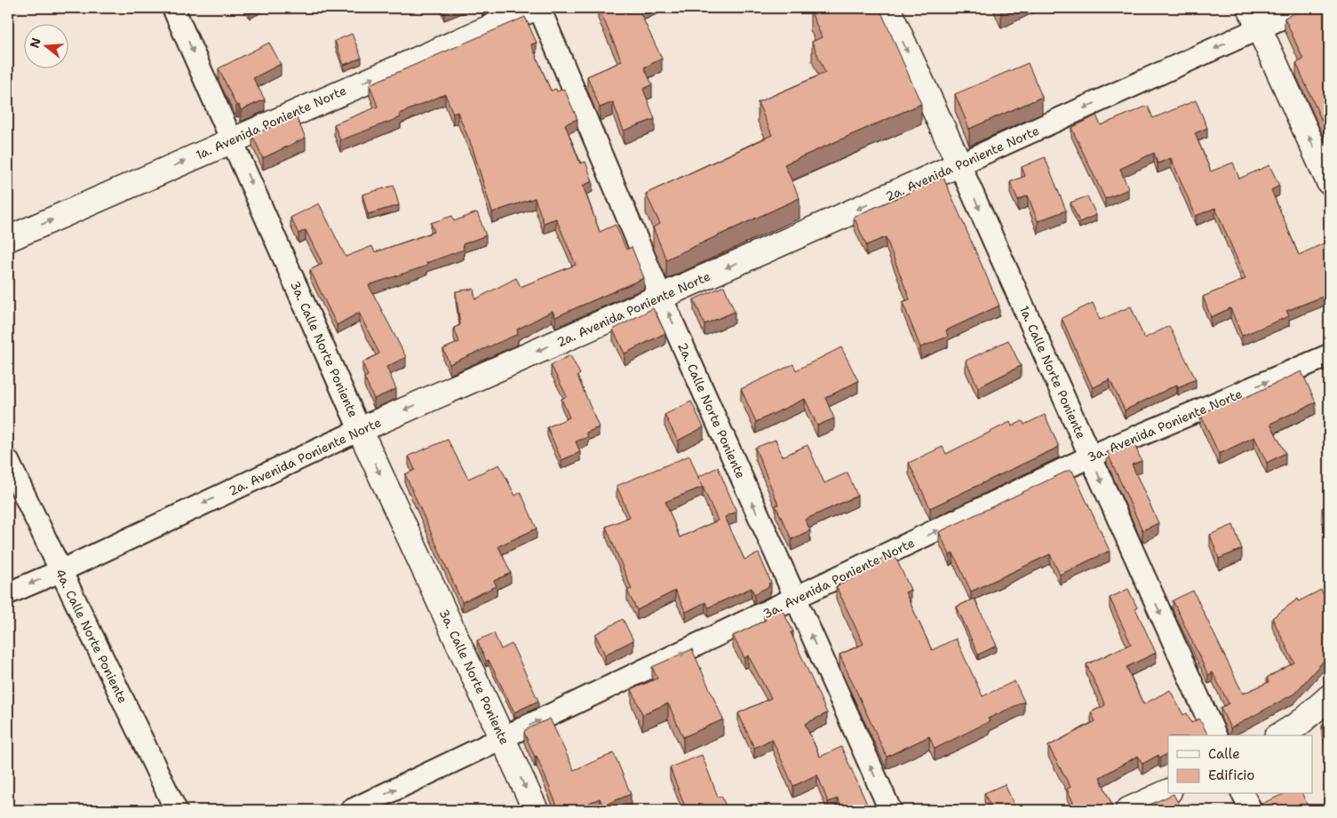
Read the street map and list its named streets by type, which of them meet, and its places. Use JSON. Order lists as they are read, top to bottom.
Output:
{
  "streets": {
    "main road": [
      "1a. Avenida Poniente Norte",
      "2a. Avenida Poniente Norte",
      "3a. Calle Norte Poniente",
      "1a. Calle Norte Poniente"
    ],
    "street": ["2a. Calle Norte Poniente", "3a. Avenida Poniente Norte", "4a. Calle Norte Poniente"]
  },
  "crossings": [
    ["1a. Avenida Poniente Norte", "3a. Calle Norte Poniente"],
    ["2a. Avenida Poniente Norte", "3a. Calle Norte Poniente"],
    ["2a. Avenida Poniente Norte", "1a. Calle Norte Poniente"],
    ["2a. Avenida Poniente Norte", "2a. Calle Norte Poniente"],
    ["2a. Avenida Poniente Norte", "4a. Calle Norte Poniente"],
    ["3a. Calle Norte Poniente", "3a. Avenida Poniente Norte"],
    ["1a. Calle Norte Poniente", "3a. Avenida Poniente Norte"],
    ["2a. Calle Norte Poniente", "3a. Avenida Poniente Norte"]
  ],
  "one_way": [
    "1a. Avenida Poniente Norte",
    "2a. Avenida Poniente Norte",
    "3a. Calle Norte Poniente",
    "1a. Calle Norte Poniente",
    "2a. Calle Norte Poniente",
    "3a. Avenida Poniente Norte"
  ],
  "legend": ["Calle", "Edificio"],
  "north": "left"
}
